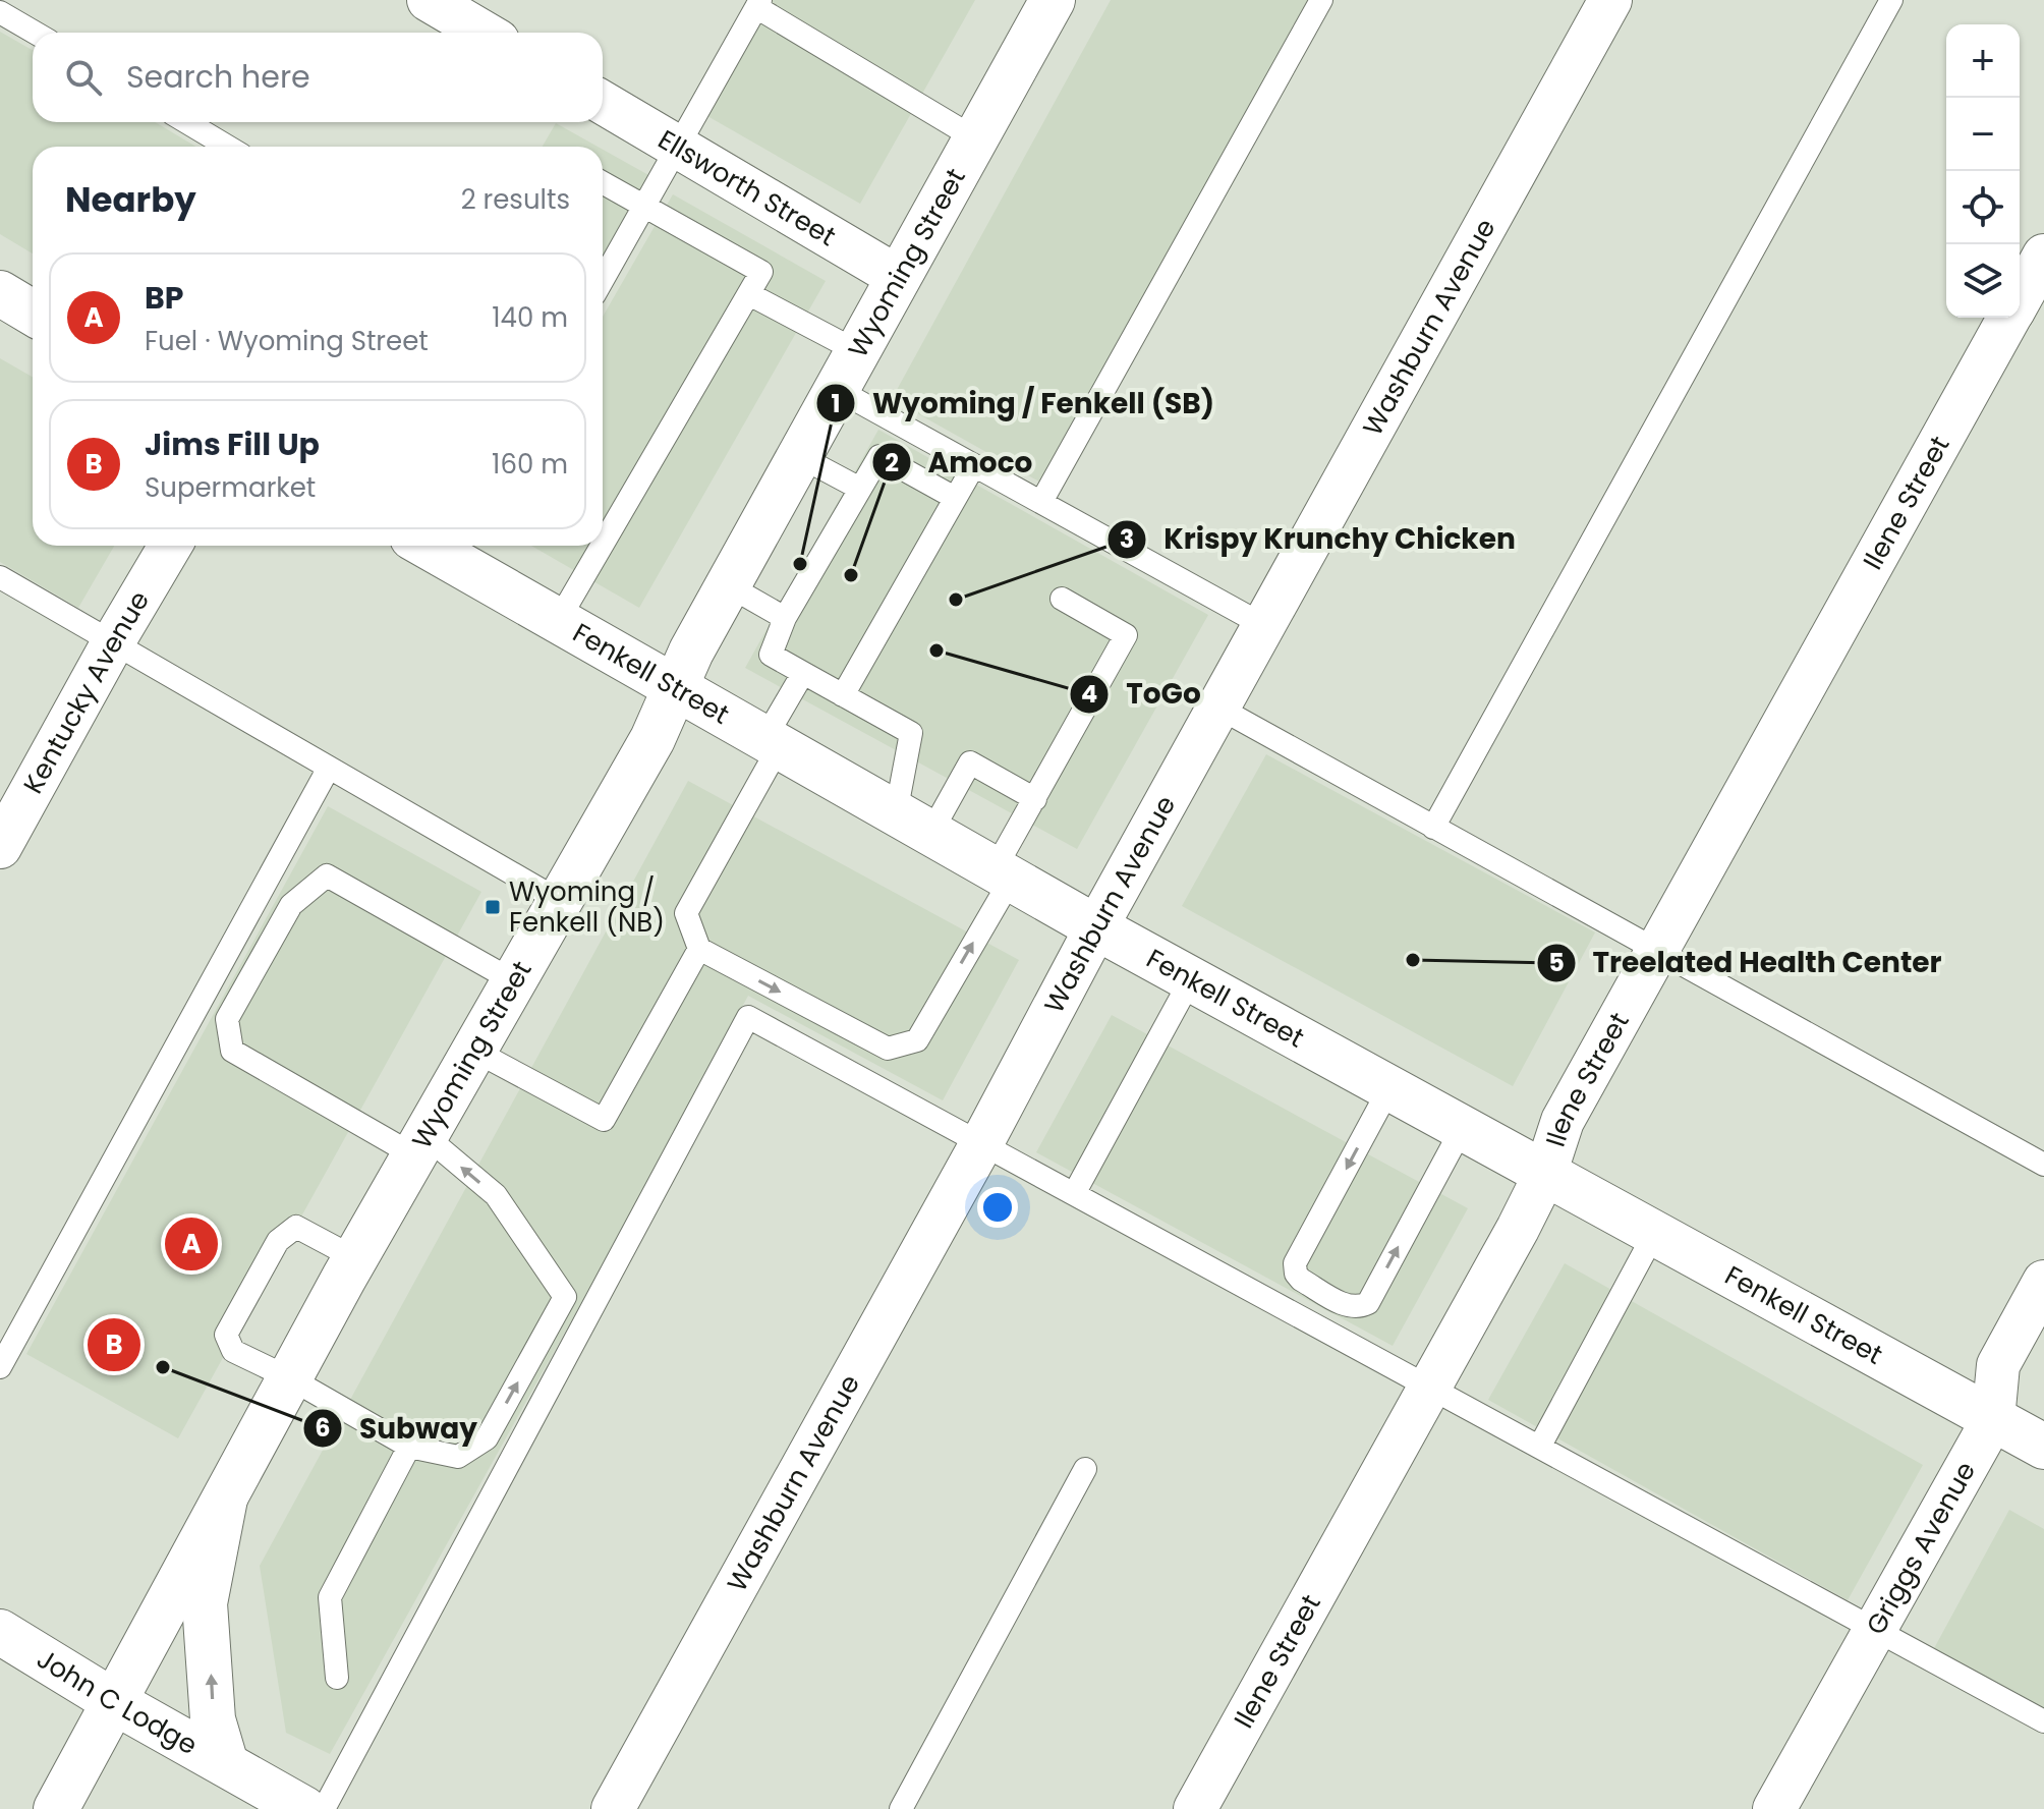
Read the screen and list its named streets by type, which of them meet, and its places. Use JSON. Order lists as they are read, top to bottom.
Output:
{
  "streets": {
    "street": [
      "Ellsworth Street",
      "Wyoming Street",
      "Washburn Avenue",
      "Ilene Street",
      "Fenkell Street",
      "Kentucky Avenue",
      "Griggs Avenue",
      "John C Lodge"
    ]
  },
  "crossings": [
    ["Ellsworth Street", "Wyoming Street"],
    ["Wyoming Street", "Fenkell Street"],
    ["Wyoming Street", "John C Lodge"],
    ["Washburn Avenue", "Fenkell Street"],
    ["Ilene Street", "Fenkell Street"],
    ["Fenkell Street", "Griggs Avenue"]
  ],
  "places": {
    "other": [
      "Wyoming / Fenkell (SB)",
      "Amoco",
      "Krispy Krunchy Chicken",
      "ToGo",
      "Treelated Health Center",
      "Subway"
    ],
    "transit": ["Wyoming / Fenkell (NB)"]
  },
  "page": {
    "map_buttons": ["+", "−"],
    "search": "Search here",
    "heading": ["Nearby", "2 results"],
    "list": [
      {
        "mark": "A",
        "name": "BP",
        "note": "Fuel · Wyoming Street",
        "value": "140 m"
      },
      {
        "mark": "B",
        "name": "Jims Fill Up",
        "note": "Supermarket",
        "value": "160 m"
      }
    ],
    "pins": ["A", "B"]
  }
}
